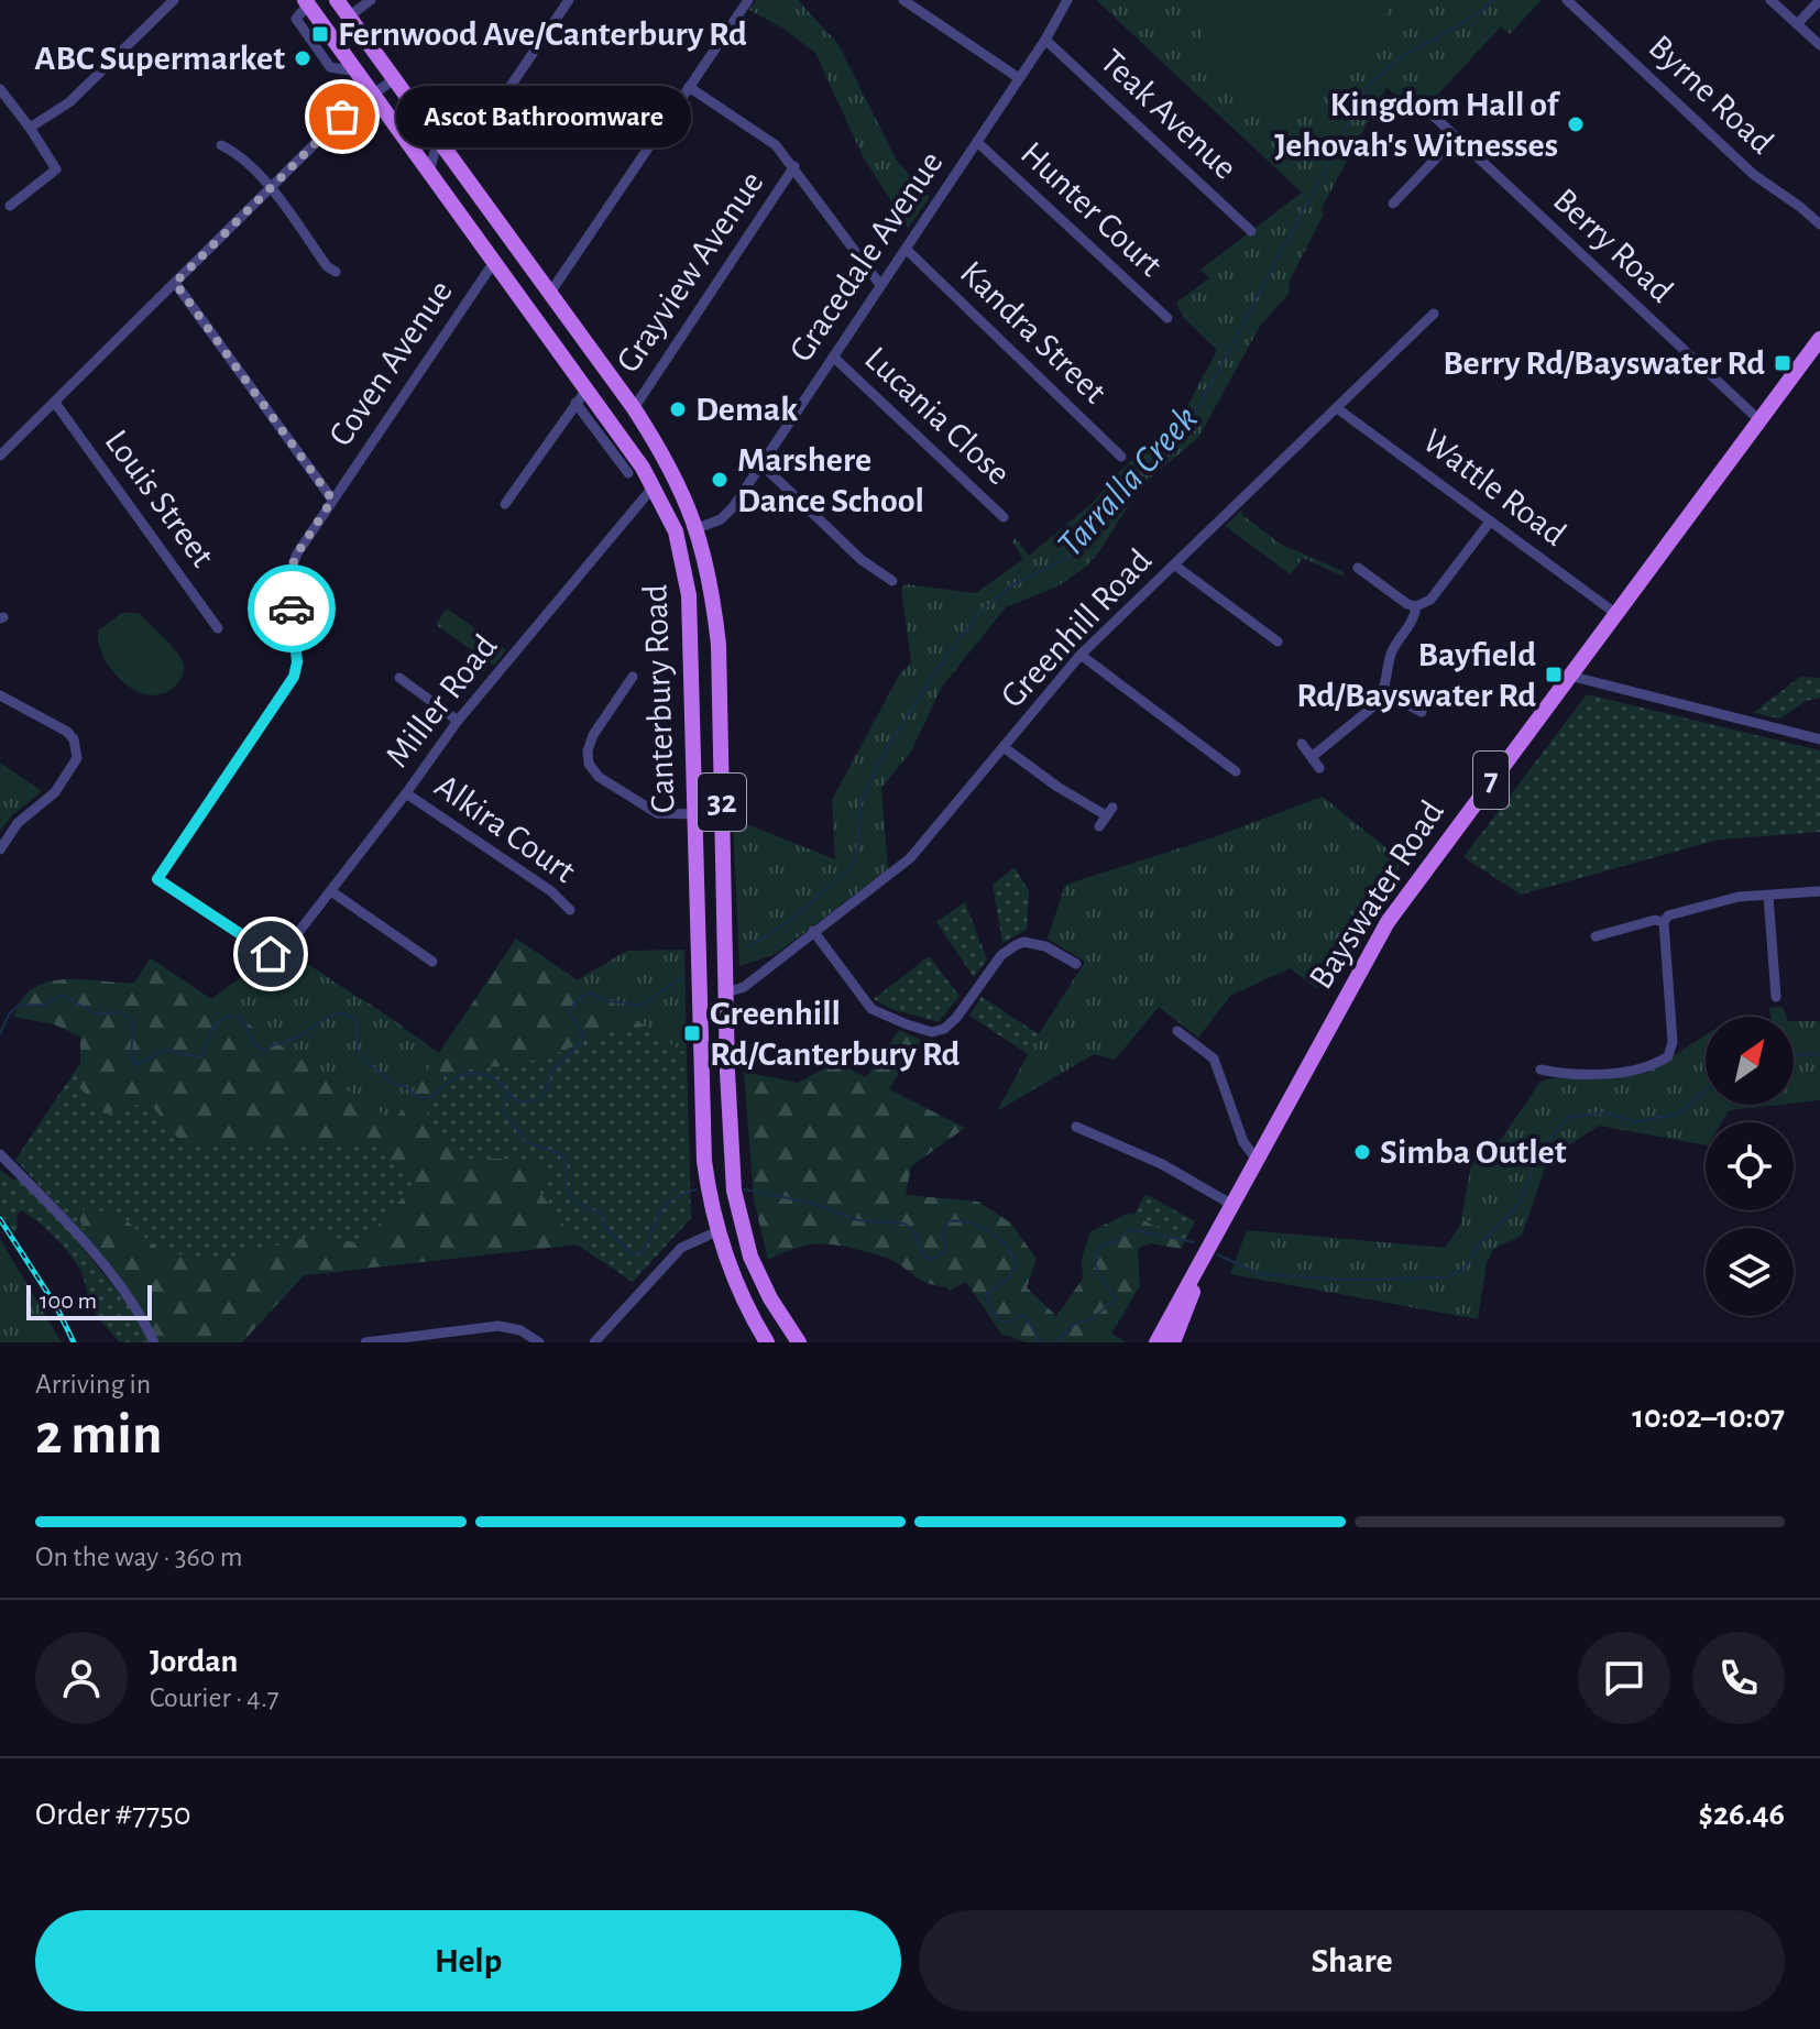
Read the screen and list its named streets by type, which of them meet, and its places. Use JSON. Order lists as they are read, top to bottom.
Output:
{
  "streets": {
    "main road": [
      "Canterbury Road",
      "7",
      "32",
      "Bayswater Road"
    ],
    "street": [
      "Byrne Road",
      "Teak Avenue",
      "Hunter Court",
      "Berry Road",
      "Gracedale Avenue",
      "Grayview Avenue",
      "Kandra Street",
      "Coven Avenue",
      "Lucania Close",
      "Wattle Road",
      "Louis Street",
      "Greenhill Road",
      "Miller Road",
      "Alkira Court"
    ]
  },
  "crossings": [
    ["Teak Avenue", "Gracedale Avenue"],
    ["Hunter Court", "Gracedale Avenue"],
    ["Berry Road", "Bayswater Road"],
    ["Gracedale Avenue", "Kandra Street"],
    ["Gracedale Avenue", "Lucania Close"],
    ["Gracedale Avenue", "Canterbury Road"],
    ["Grayview Avenue", "Canterbury Road"],
    ["Coven Avenue", "Canterbury Road"],
    ["Coven Avenue", "Miller Road"],
    ["Wattle Road", "Greenhill Road"],
    ["Wattle Road", "Bayswater Road"],
    ["Greenhill Road", "Canterbury Road"],
    ["Canterbury Road", "Miller Road"],
    ["Miller Road", "Alkira Court"]
  ],
  "water": ["Tarralla Creek"],
  "places": {
    "transit": [
      "Fernwood Ave/Canterbury Rd",
      "Berry Rd/Bayswater Rd",
      "Bayfield Rd/Bayswater Rd",
      "Greenhill Rd/Canterbury Rd"
    ],
    "other": [
      "ABC Supermarket",
      "Ascot Bathroomware",
      "Kingdom Hall of Jehovah's Witnesses",
      "Demak",
      "Marshere Dance School",
      "Simba Outlet"
    ]
  },
  "scale_bar": "100 m",
  "north": "top right",
  "page": {
    "bubble": "Ascot Bathroomware",
    "scale": "100 m",
    "heading": ["2 min", "Arriving in", "10:02–10:07"],
    "panel": [
      "Jordan",
      "Courier · 4.7",
      "Order #7750",
      "$26.46"
    ],
    "bar": "On the way · 360 m",
    "buttons": ["Help", "Share"]
  }
}
